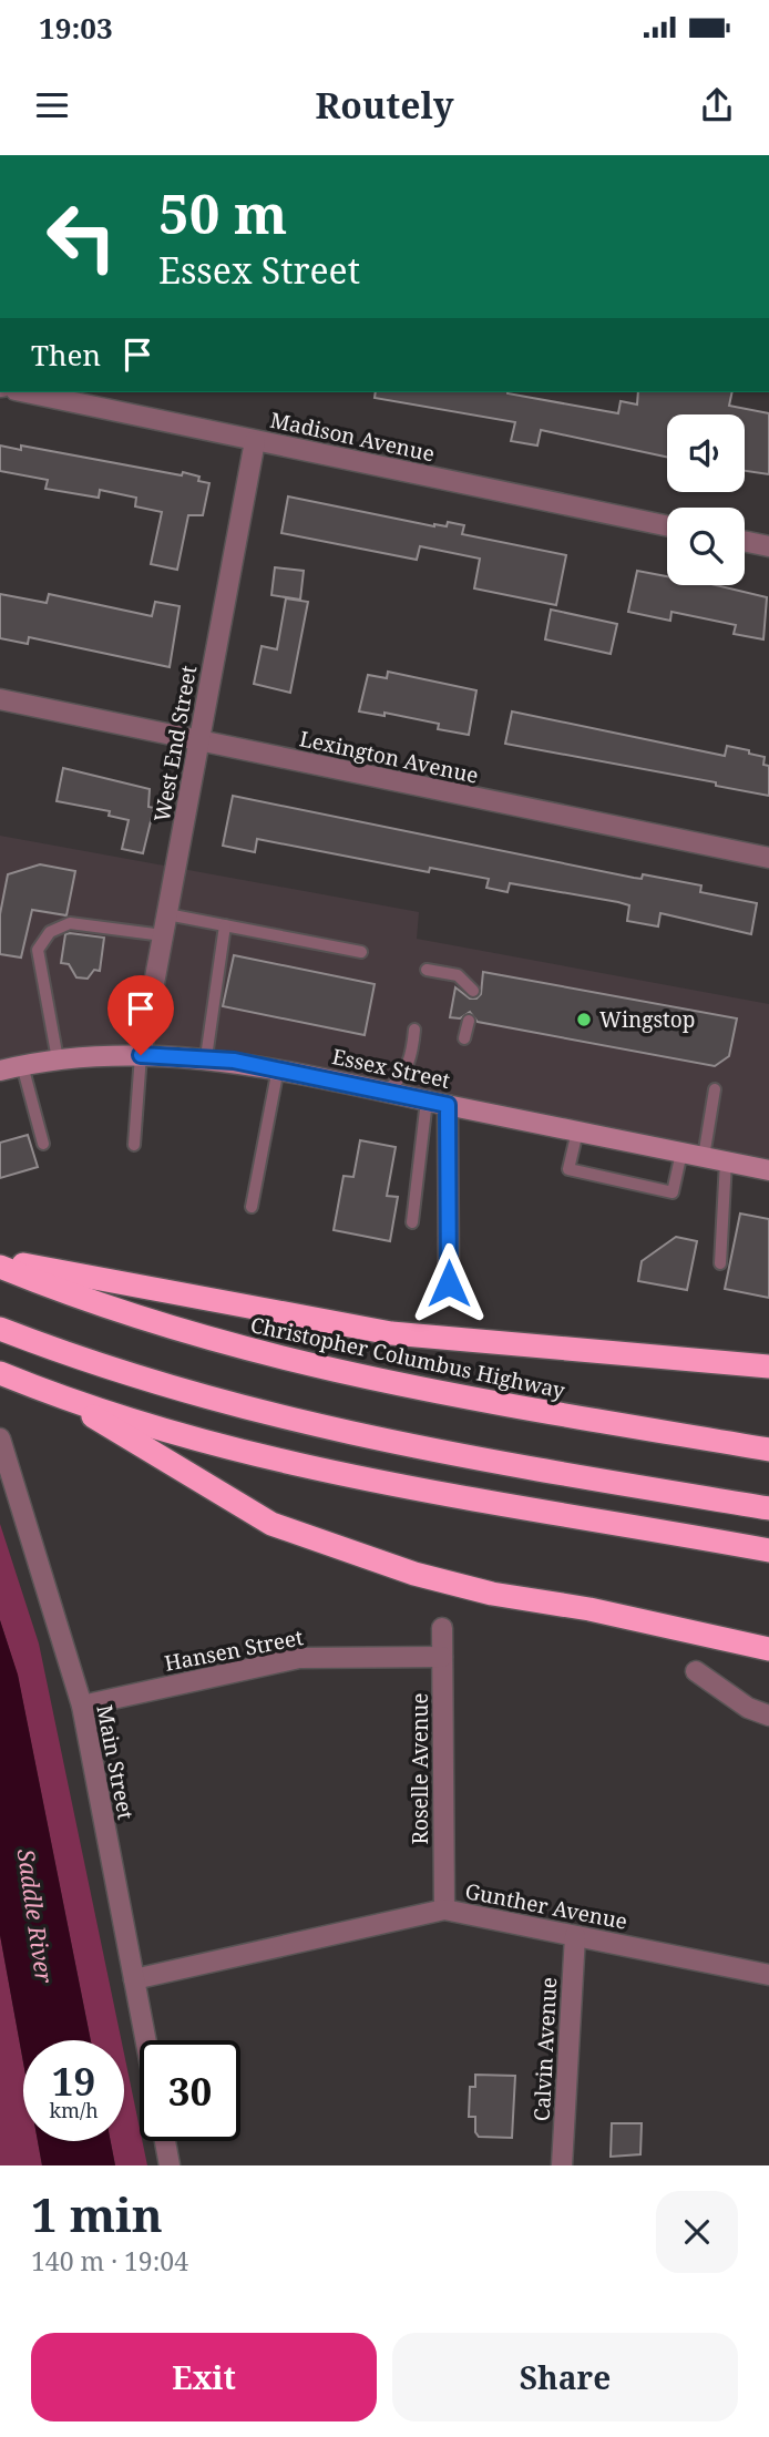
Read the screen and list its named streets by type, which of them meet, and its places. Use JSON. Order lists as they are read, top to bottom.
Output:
{
  "streets": {
    "highway": ["Christopher Columbus Highway"],
    "main road": ["Essex Street"],
    "street": [
      "Madison Avenue",
      "West End Street",
      "Lexington Avenue",
      "Hansen Street",
      "Main Street",
      "Roselle Avenue",
      "Gunther Avenue",
      "Calvin Avenue"
    ]
  },
  "crossings": [
    ["Madison Avenue", "West End Street"],
    ["West End Street", "Lexington Avenue"],
    ["West End Street", "Essex Street"],
    ["Hansen Street", "Main Street"],
    ["Hansen Street", "Roselle Avenue"],
    ["Main Street", "Gunther Avenue"],
    ["Roselle Avenue", "Gunther Avenue"],
    ["Gunther Avenue", "Calvin Avenue"]
  ],
  "water": ["Saddle River"],
  "places": ["Wingstop"],
  "page": {
    "status": "19:03",
    "header": "Routely",
    "turn": ["50 m", "Essex Street"],
    "then": "Then",
    "speed": "19 km/h",
    "limit": "30",
    "heading": ["1 min", "140 m · 19:04"],
    "buttons": ["Exit", "Share"]
  }
}
